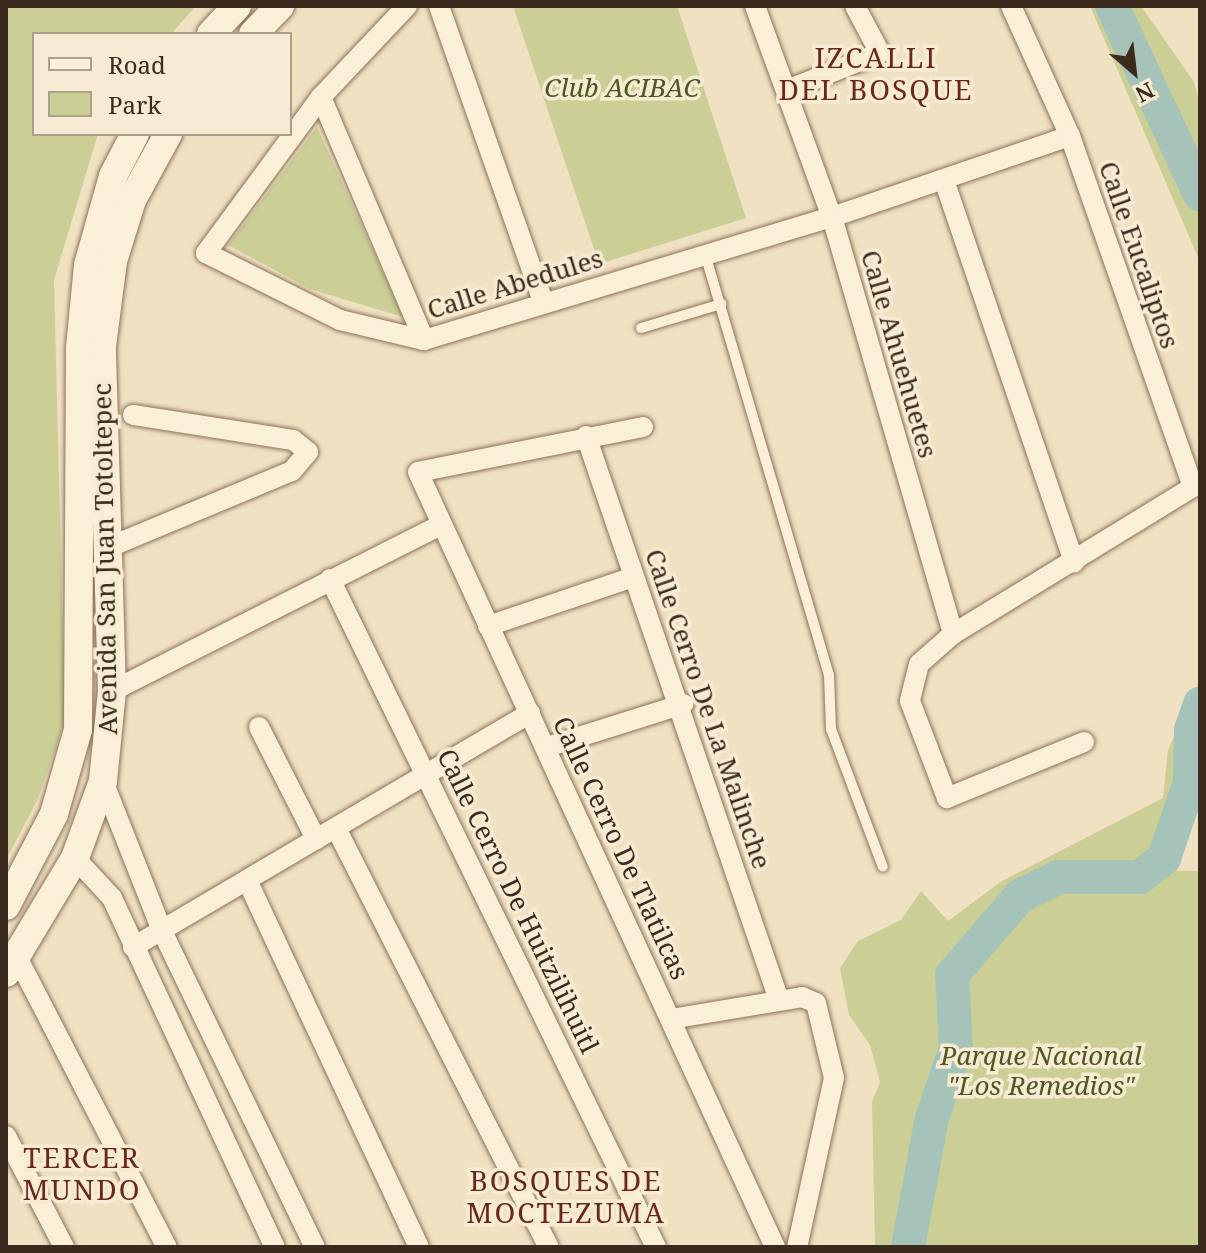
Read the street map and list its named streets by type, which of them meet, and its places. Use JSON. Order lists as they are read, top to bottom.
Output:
{
  "streets": {
    "main road": ["Avenida San Juan Totoltepec"],
    "street": [
      "Calle Eucaliptos",
      "Calle Abedules",
      "Calle Ahuehuetes",
      "Calle Cerro De La Malinche",
      "Calle Cerro De Tlatilcas",
      "Calle Cerro De Huitzilihuitl"
    ]
  },
  "crossings": [
    ["Calle Eucaliptos", "Calle Abedules"],
    ["Calle Eucaliptos", "Calle Ahuehuetes"],
    ["Calle Abedules", "Calle Ahuehuetes"],
    ["Calle Cerro De La Malinche", "Calle Cerro De Tlatilcas"]
  ],
  "districts": ["IZCALLI DEL BOSQUE", "TERCER MUNDO", "BOSQUES DE MOCTEZUMA"],
  "parks": ["Club ACIBAC", "Parque Nacional \"Los Remedios\""],
  "legend": ["Road", "Park"],
  "north": "bottom right"
}
